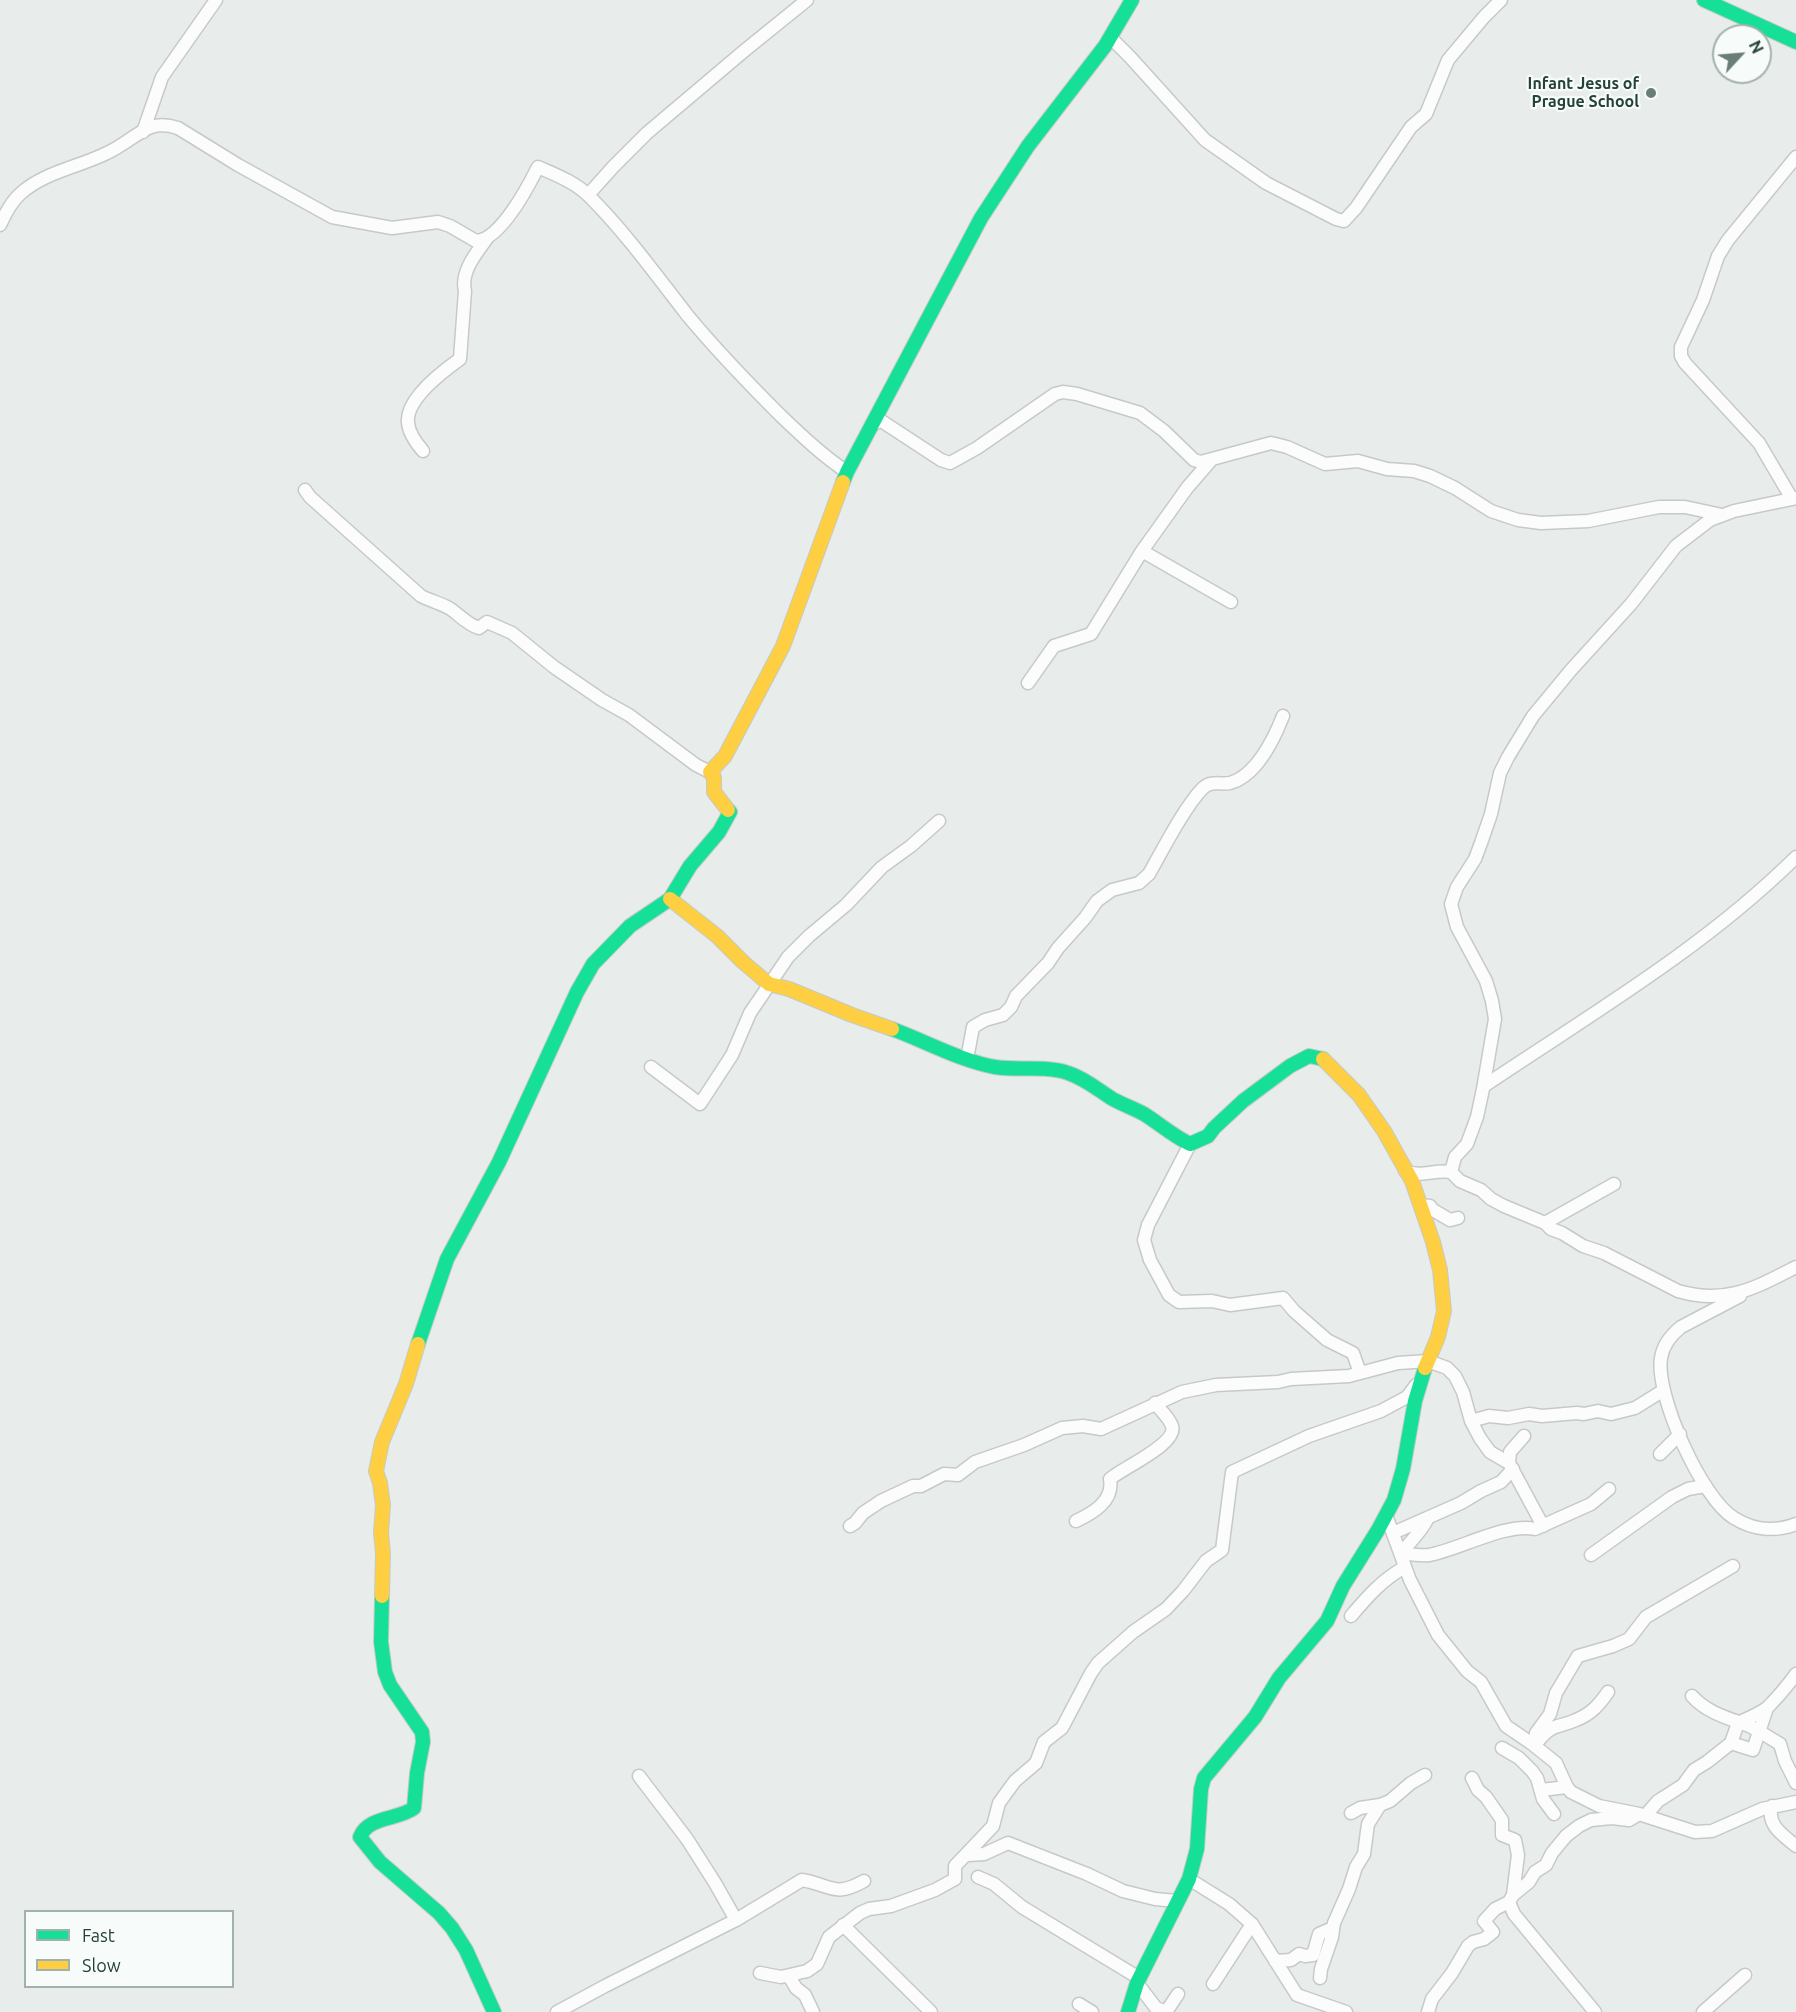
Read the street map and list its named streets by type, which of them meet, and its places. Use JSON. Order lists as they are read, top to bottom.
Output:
{
  "places": ["Infant Jesus of Prague School"],
  "legend": ["Fast", "Slow"],
  "north": "top right"
}
